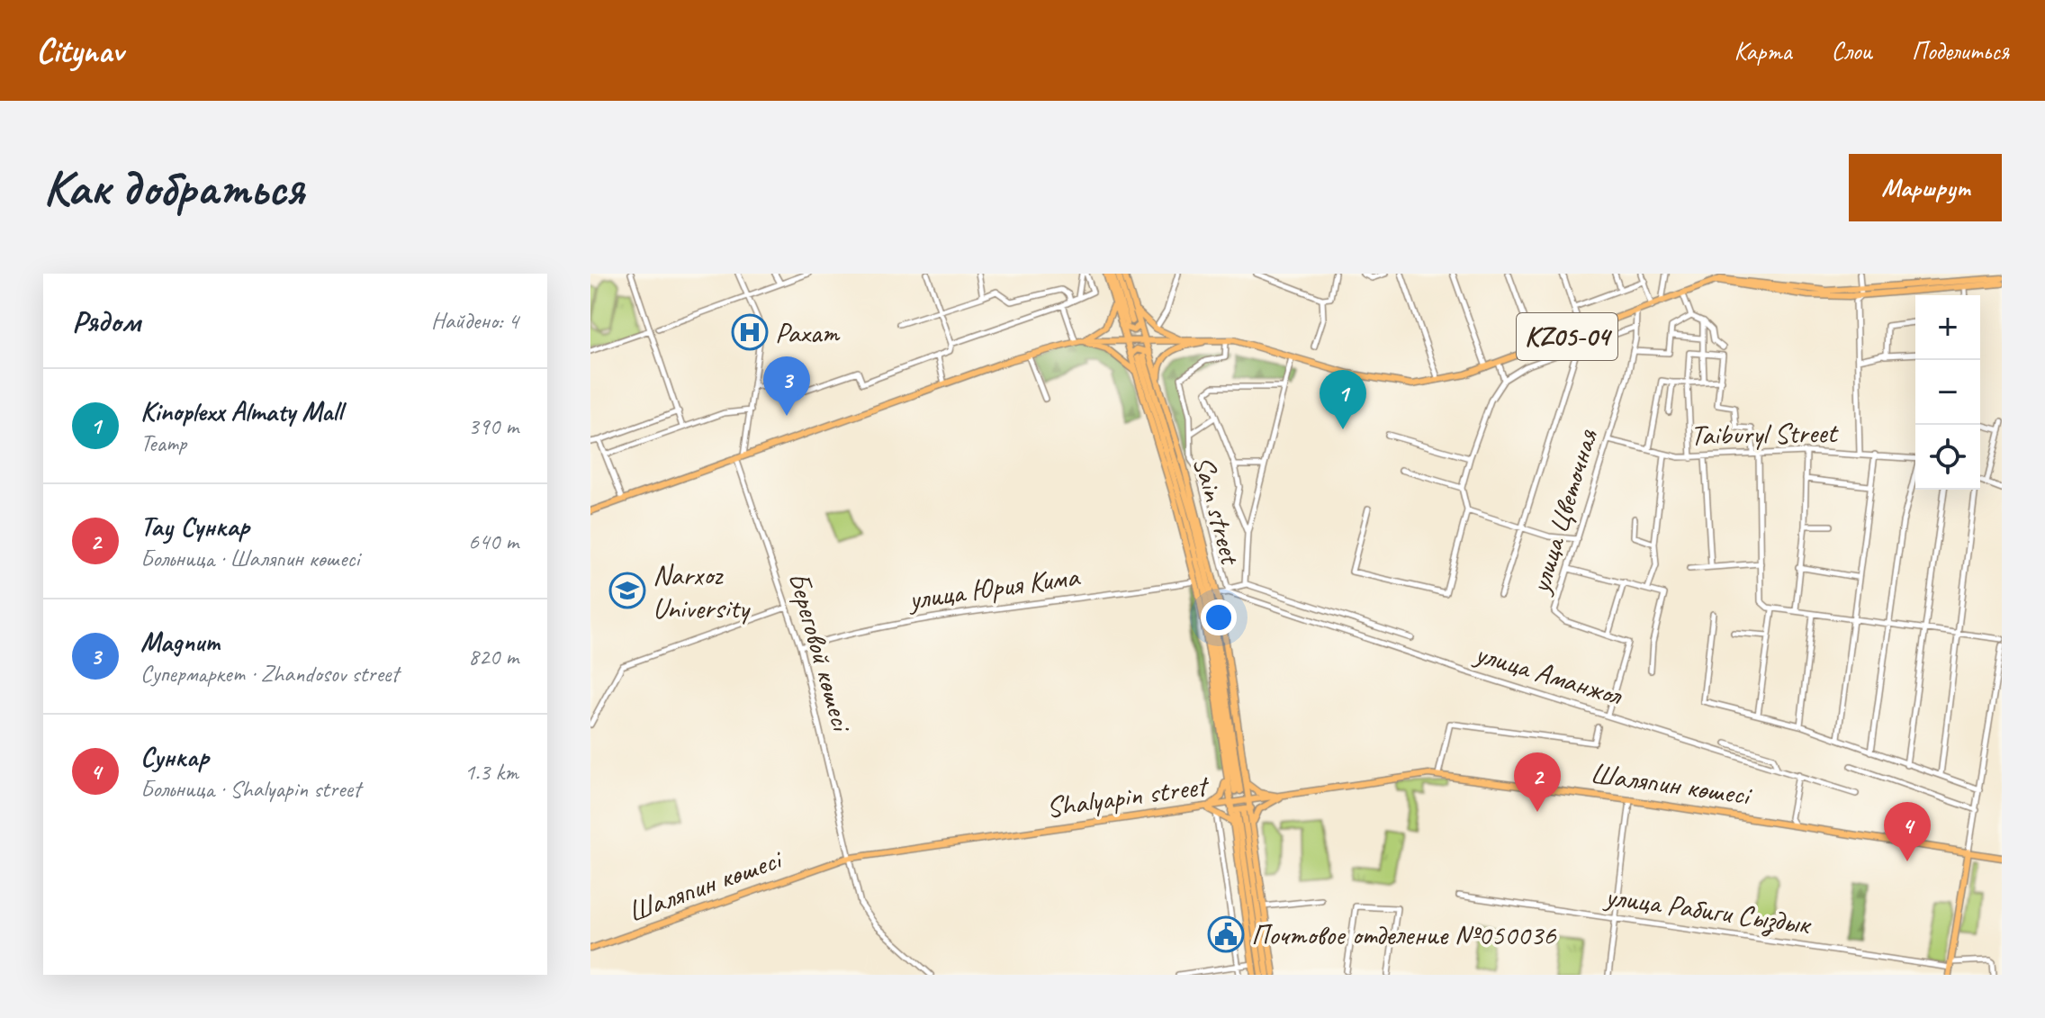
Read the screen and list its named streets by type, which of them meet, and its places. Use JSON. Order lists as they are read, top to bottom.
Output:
{
  "streets": {
    "main road": [
      "KZ05-04",
      "Sain street",
      "Шаляпин көшесі",
      "Shalyapin street"
    ],
    "street": [
      "Taiburyl Street",
      "улица Цветочная",
      "улица Юрия Кима",
      "Береговой көшесі",
      "улица Аманжол",
      "улица Рабиги Сыздык"
    ]
  },
  "crossings": [
    ["KZ05-04", "Sain street"],
    ["KZ05-04", "улица Цветочная"],
    ["Taiburyl Street", "улица Цветочная"],
    ["Sain street", "улица Юрия Кима"],
    ["Sain street", "Shalyapin street"],
    ["улица Юрия Кима", "Береговой көшесі"],
    ["Береговой көшесі", "Шаляпин көшесі"],
    ["Береговой көшесі", "Shalyapin street"],
    ["Шаляпин көшесі", "Shalyapin street"]
  ],
  "places": {
    "hospital": ["Рахат"],
    "school or university": ["Narxoz University"],
    "public building": ["Почтовое отделение №050036"]
  },
  "page": {
    "header": "Citynav",
    "nav": ["Карта", "Слои", "Поделиться"],
    "buttons": "Маршрут",
    "title": "Как добраться",
    "heading": ["Рядом", "Найдено: 4"],
    "map_buttons": ["+", "−"],
    "pins": [
      "3",
      "1",
      "2",
      "4"
    ],
    "list": [
      {
        "mark": "1",
        "name": "Kinoplexx Almaty Mall",
        "note": "Театр",
        "value": "390 m"
      },
      {
        "mark": "2",
        "name": "Тау Сункар",
        "note": "Больница · Шаляпин көшесі",
        "value": "640 m"
      },
      {
        "mark": "3",
        "name": "Magnum",
        "note": "Супермаркет · Zhandosov street",
        "value": "820 m"
      },
      {
        "mark": "4",
        "name": "Сункар",
        "note": "Больница · Shalyapin street",
        "value": "1.3 km"
      }
    ]
  }
}
